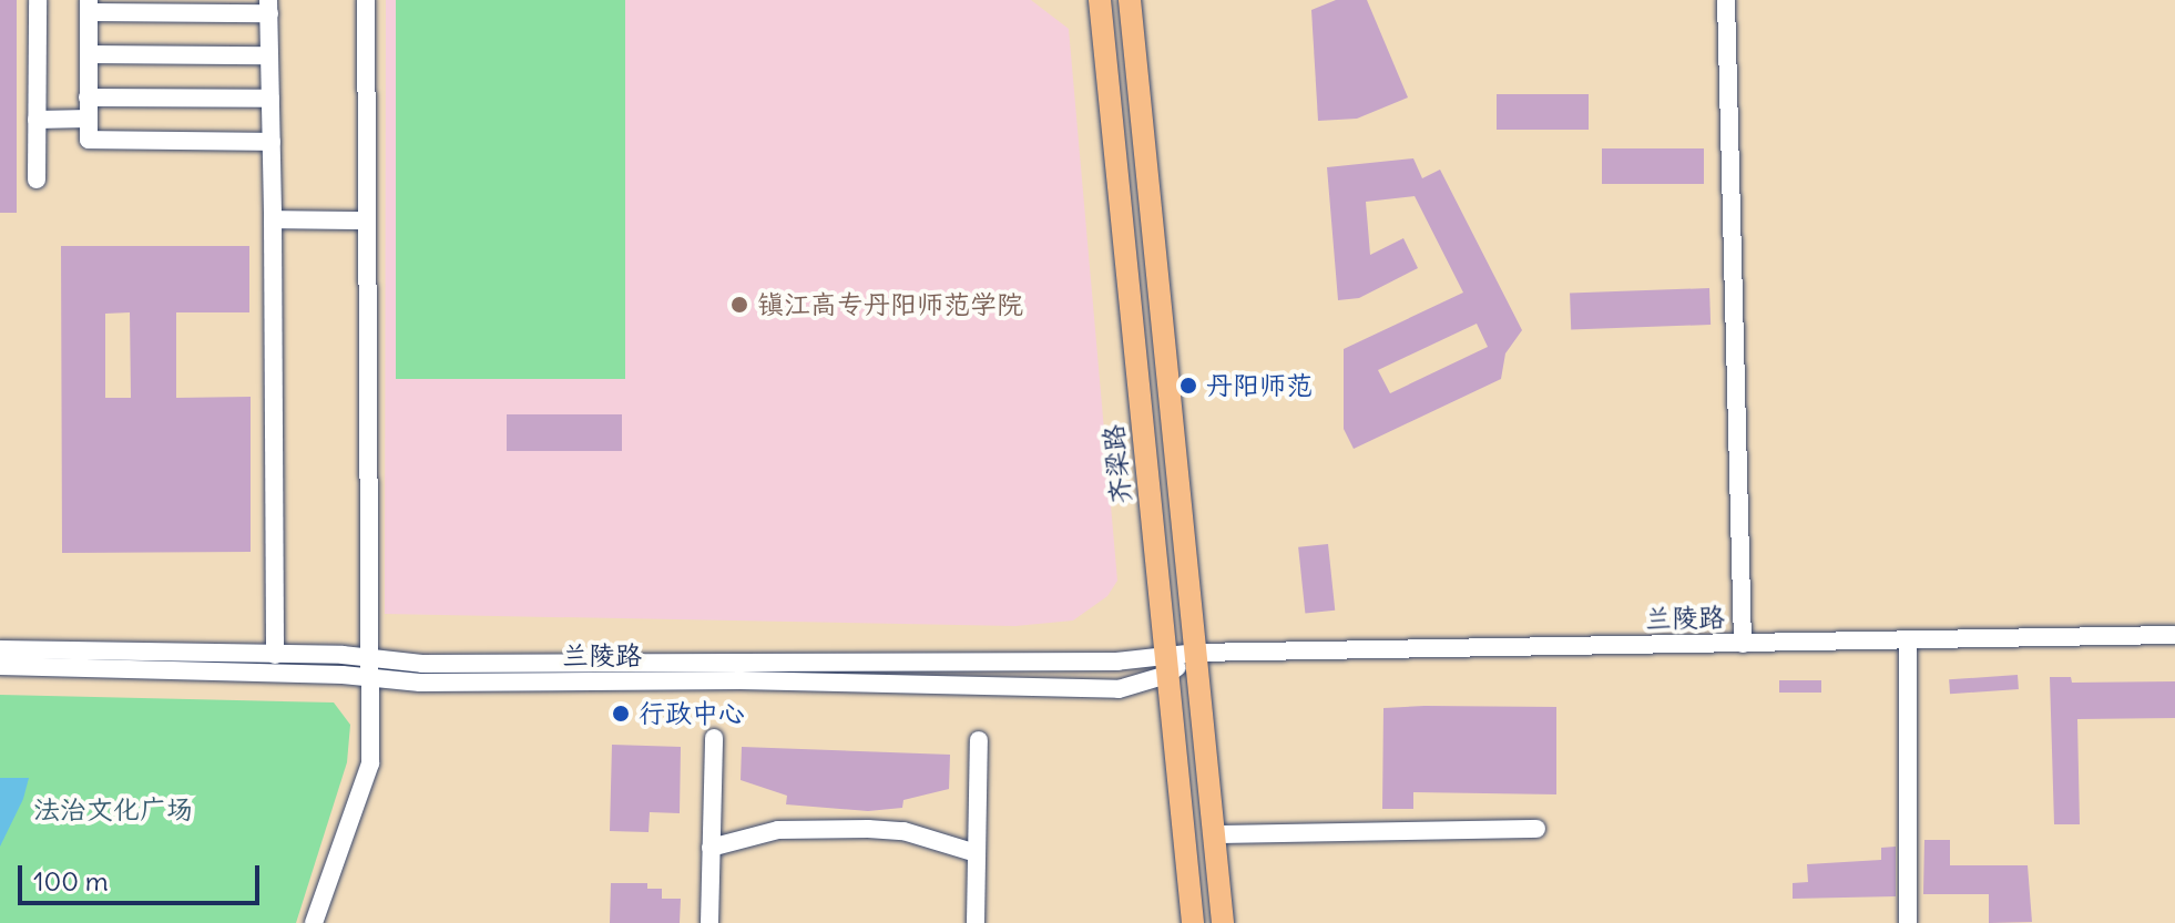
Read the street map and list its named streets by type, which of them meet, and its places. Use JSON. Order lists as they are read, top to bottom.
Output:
{
  "streets": {
    "main road": ["齐梁路"],
    "street": ["兰陵路"]
  },
  "crossings": [
    ["齐梁路", "兰陵路"]
  ],
  "parks": ["法治文化广场"],
  "places": ["镇江高专丹阳师范学院", "丹阳师范", "行政中心"],
  "scale_bar": "100 m"
}
